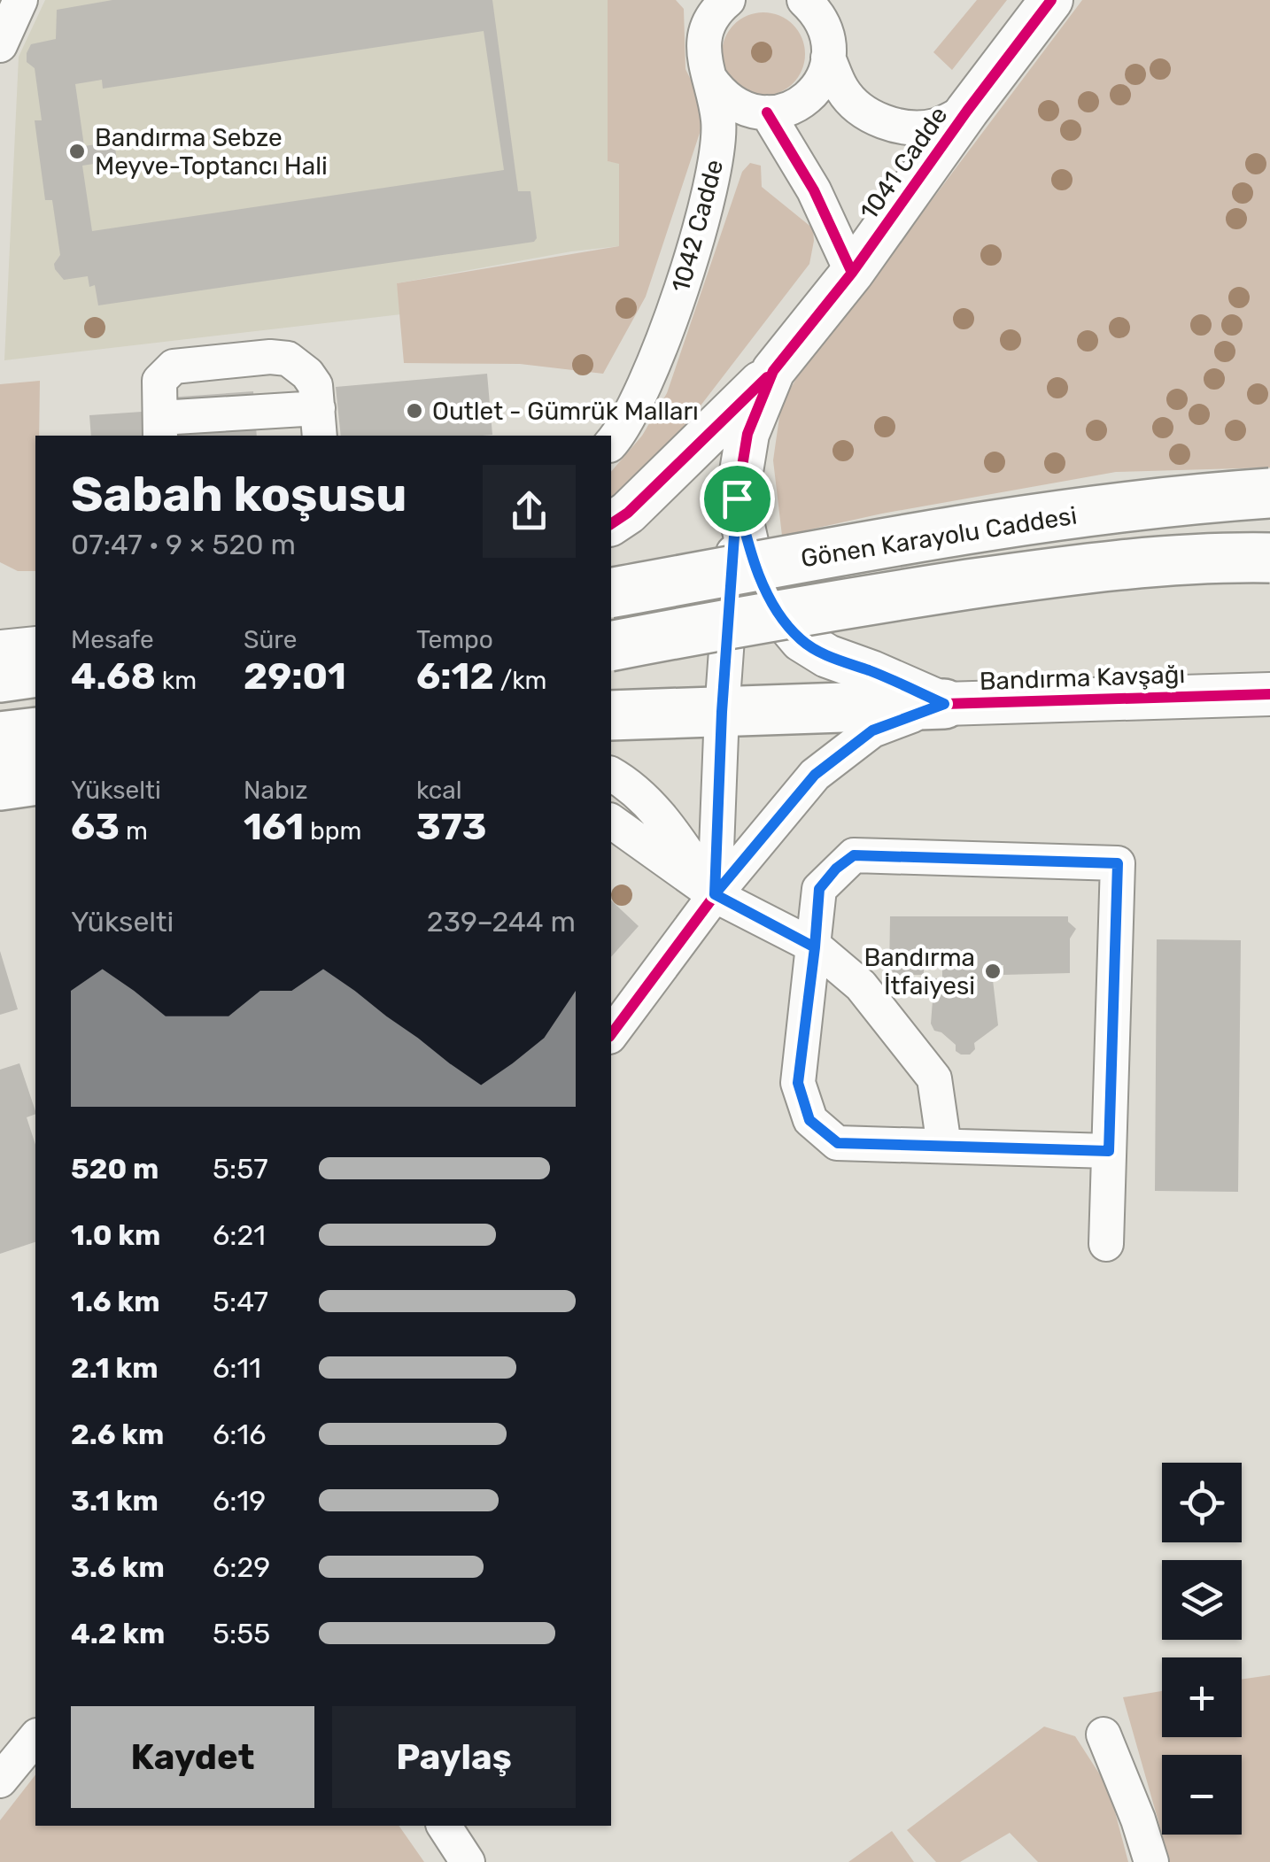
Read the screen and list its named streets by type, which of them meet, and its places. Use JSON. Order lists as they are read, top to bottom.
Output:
{
  "streets": {
    "highway": ["Gönen Karayolu Caddesi"],
    "main road": ["1041 Cadde", "Bandırma Kavşağı"],
    "street": ["1042 Cadde"]
  },
  "crossings": [
    ["1041 Cadde", "Bandırma Kavşağı"]
  ],
  "places": ["Bandırma Sebze Meyve-Toptancı Hali", "Outlet - Gümrük Malları", "Bandırma İtfaiyesi"],
  "page": {
    "heading": ["Sabah koşusu", "07:47 · 9 × 520 m"],
    "stats": [
      ["Mesafe", "4.68 km"],
      ["Süre", "29:01"],
      ["Tempo", "6:12 /km"],
      ["Yükselti", "63 m"],
      ["Nabız", "161 bpm"],
      ["kcal", "373"]
    ],
    "chart": ["Yükselti", "239–244 m"],
    "list": [
      {
        "name": "520 m",
        "note": "5:57"
      },
      {
        "name": "1.0 km",
        "note": "6:21"
      },
      {
        "name": "1.6 km",
        "note": "5:47"
      },
      {
        "name": "2.1 km",
        "note": "6:11"
      },
      {
        "name": "2.6 km",
        "note": "6:16"
      },
      {
        "name": "3.1 km",
        "note": "6:19"
      },
      {
        "name": "3.6 km",
        "note": "6:29"
      },
      {
        "name": "4.2 km",
        "note": "5:55"
      }
    ],
    "map_buttons": ["+", "−"],
    "buttons": ["Kaydet", "Paylaş"]
  }
}
